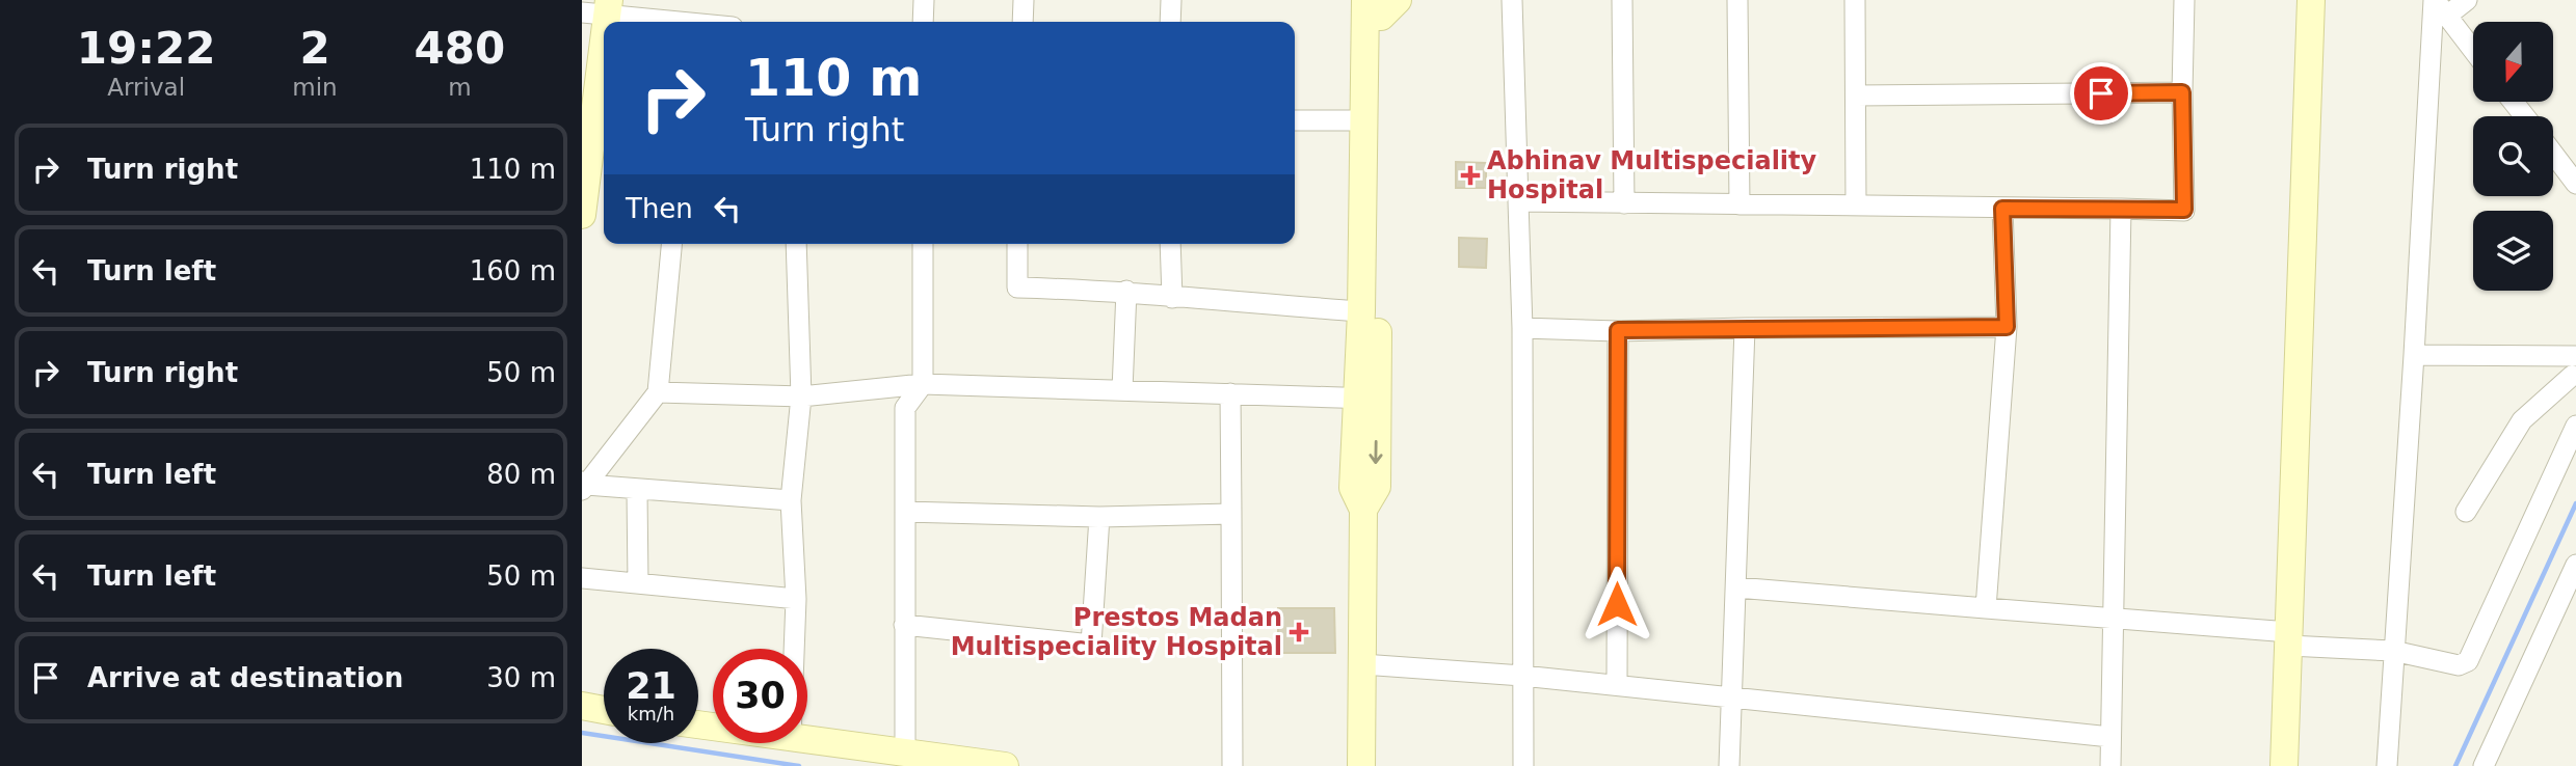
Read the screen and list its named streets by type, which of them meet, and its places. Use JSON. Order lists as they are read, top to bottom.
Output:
{
  "places": {
    "health": ["Abhinav Multispeciality Hospital", "Prestos Madan Multispeciality Hospital"]
  },
  "north": "bottom",
  "page": {
    "eta": [
      "19:22",
      "Arrival",
      "2",
      "min",
      "480",
      "m"
    ],
    "turn": ["110 m", "Turn right"],
    "list": [
      {
        "name": "Turn right",
        "value": "110 m"
      },
      {
        "name": "Turn left",
        "value": "160 m"
      },
      {
        "name": "Turn right",
        "value": "50 m"
      },
      {
        "name": "Turn left",
        "value": "80 m"
      },
      {
        "name": "Turn left",
        "value": "50 m"
      },
      {
        "name": "Arrive at destination",
        "value": "30 m"
      }
    ],
    "then": "Then",
    "speed": "21 km/h",
    "limit": "30"
  }
}
